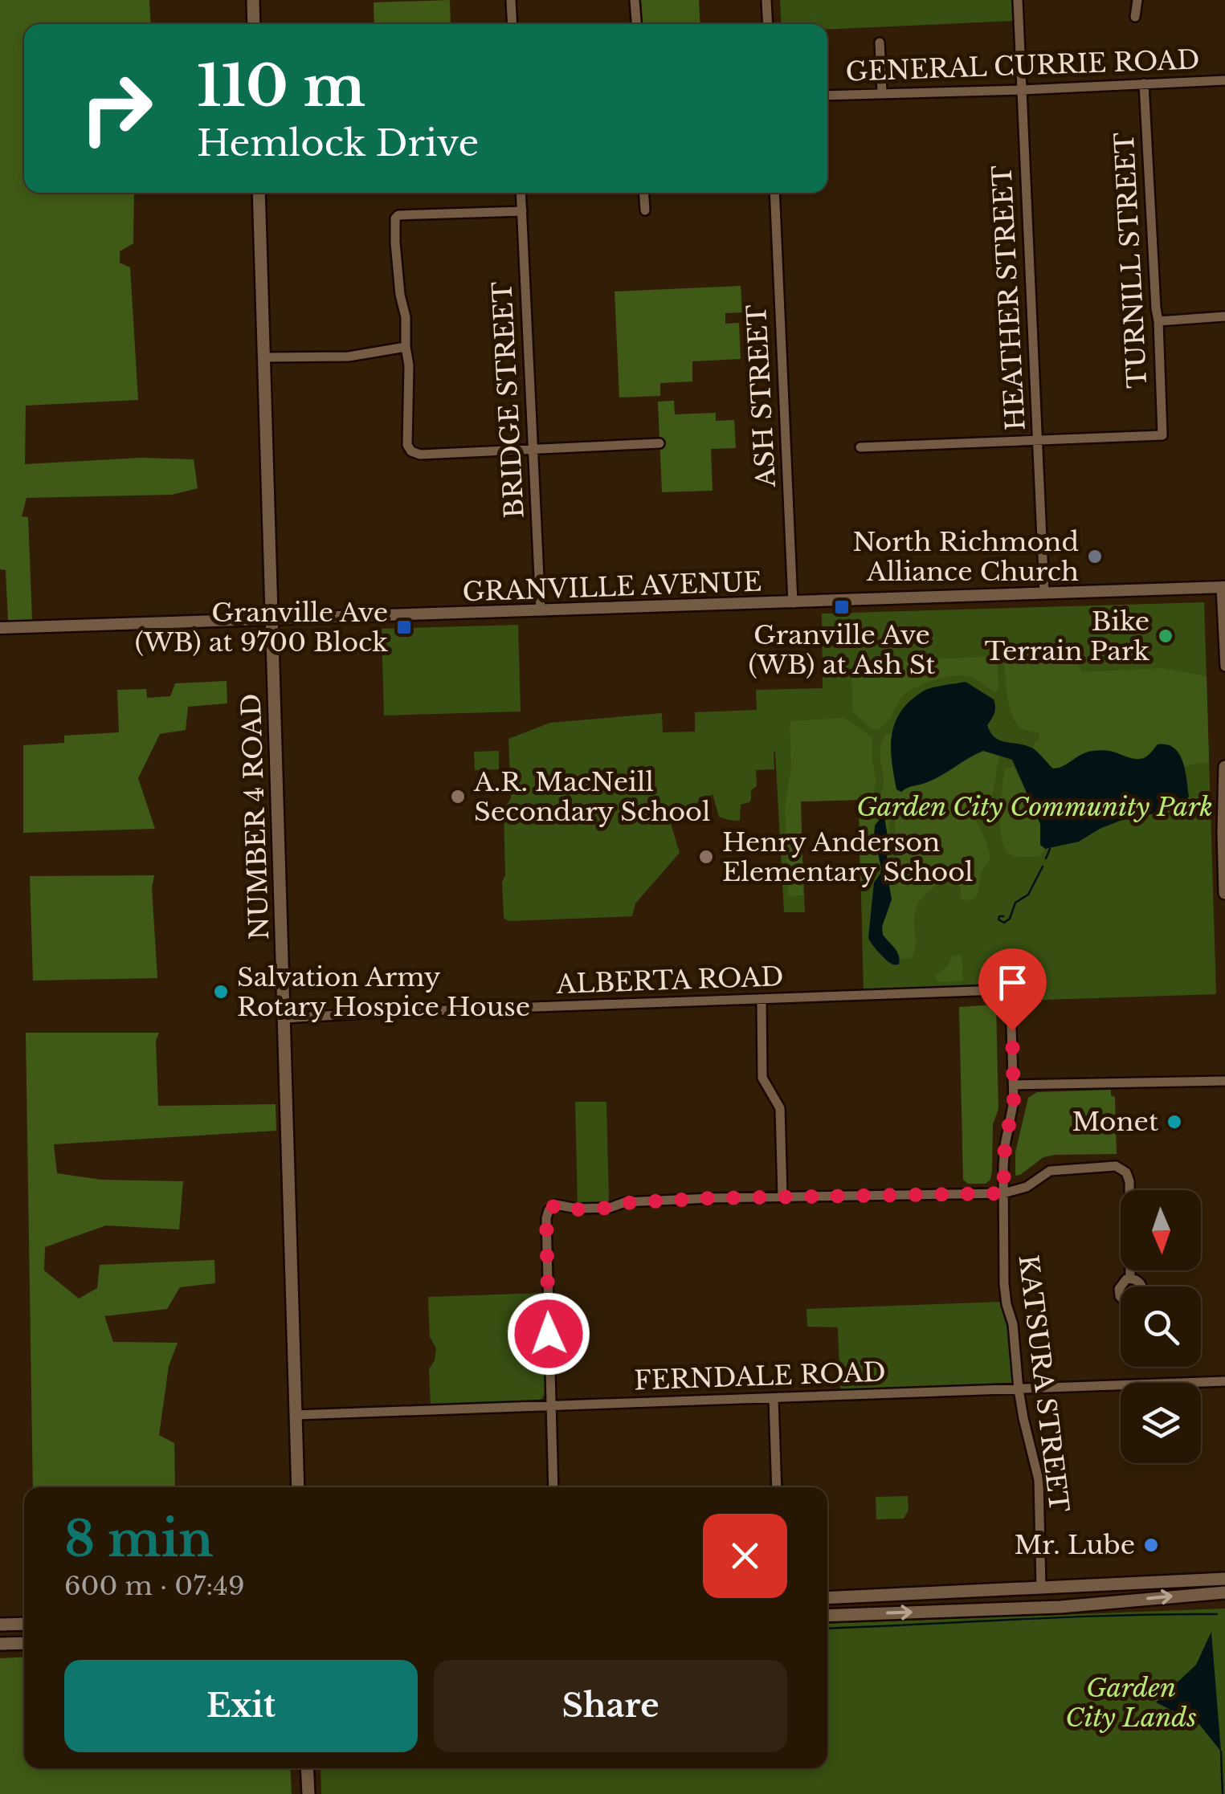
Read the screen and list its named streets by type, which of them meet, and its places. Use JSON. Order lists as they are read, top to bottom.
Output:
{
  "streets": {
    "main road": ["NUMBER 4 ROAD"],
    "street": [
      "GENERAL CURRIE ROAD",
      "TURNILL STREET",
      "HEATHER STREET",
      "ASH STREET",
      "BRIDGE STREET",
      "GRANVILLE AVENUE",
      "ALBERTA ROAD",
      "FERNDALE ROAD",
      "KATSURA STREET"
    ]
  },
  "crossings": [
    ["GENERAL CURRIE ROAD", "TURNILL STREET"],
    ["GENERAL CURRIE ROAD", "HEATHER STREET"],
    ["TURNILL STREET", "HEATHER STREET"],
    ["HEATHER STREET", "GRANVILLE AVENUE"],
    ["ASH STREET", "GRANVILLE AVENUE"],
    ["BRIDGE STREET", "GRANVILLE AVENUE"],
    ["GRANVILLE AVENUE", "NUMBER 4 ROAD"],
    ["NUMBER 4 ROAD", "ALBERTA ROAD"],
    ["NUMBER 4 ROAD", "FERNDALE ROAD"],
    ["ALBERTA ROAD", "KATSURA STREET"],
    ["FERNDALE ROAD", "KATSURA STREET"]
  ],
  "parks": ["Garden City Community Park", "Garden City Lands"],
  "places": {
    "other": [
      "North Richmond Alliance Church",
      "Bike Terrain Park",
      "A.R. MacNeill Secondary School",
      "Henry Anderson Elementary School",
      "Salvation Army Rotary Hospice House",
      "Monet",
      "Mr. Lube"
    ],
    "transit": ["Granville Ave (WB) at Ash St", "Granville Ave (WB) at 9700 Block"]
  },
  "north": "bottom",
  "page": {
    "turn": ["110 m", "Hemlock Drive"],
    "heading": ["8 min", "600 m · 07:49"],
    "buttons": ["Exit", "Share"]
  }
}
